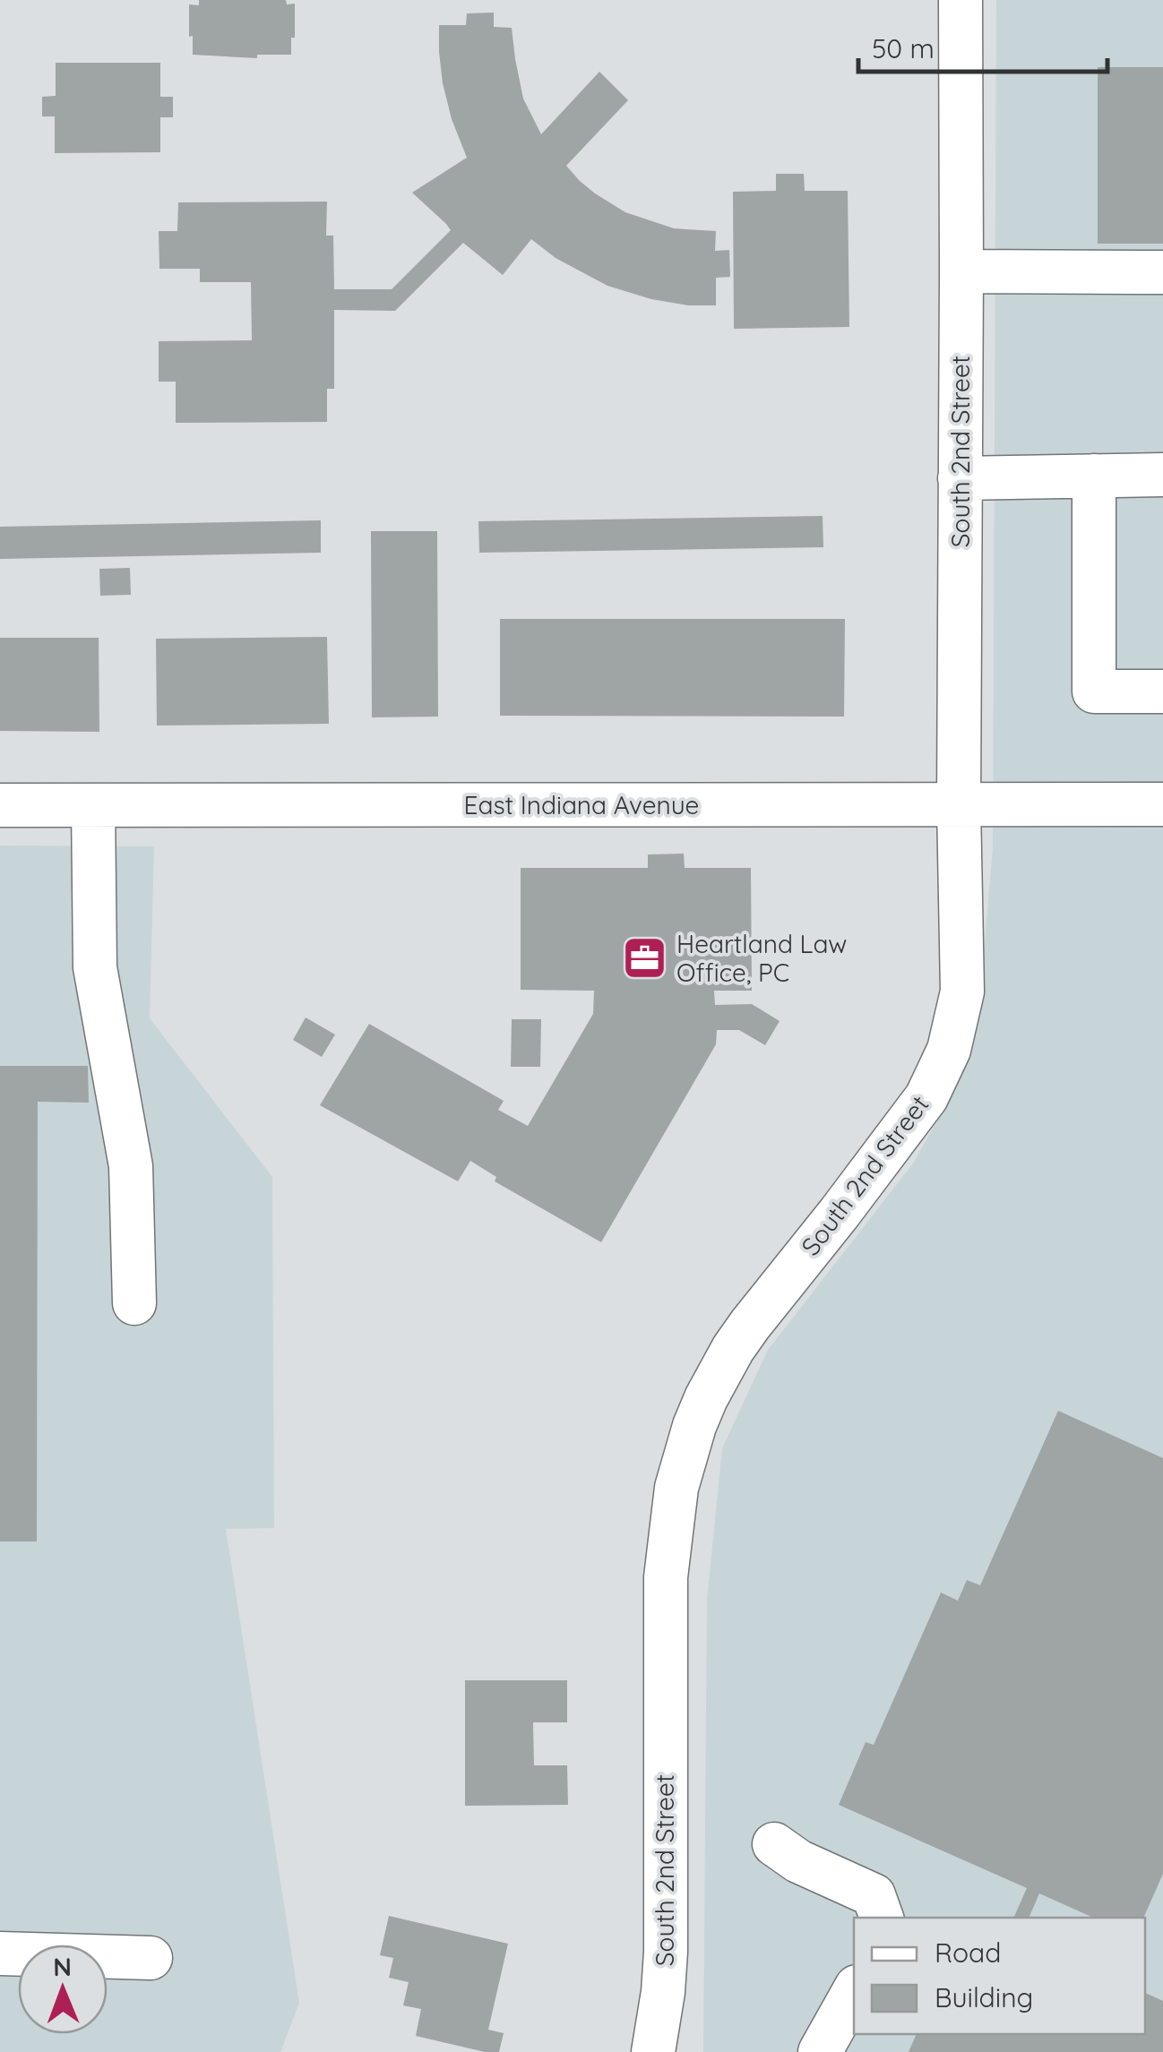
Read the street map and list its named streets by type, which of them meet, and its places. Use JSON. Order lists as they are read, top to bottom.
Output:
{
  "streets": {
    "street": ["South 2nd Street", "East Indiana Avenue"]
  },
  "crossings": [
    ["South 2nd Street", "East Indiana Avenue"]
  ],
  "places": {
    "office": ["Heartland Law Office, PC"]
  },
  "legend": ["Road", "Building"],
  "scale_bar": "50 m",
  "north": "top"
}
